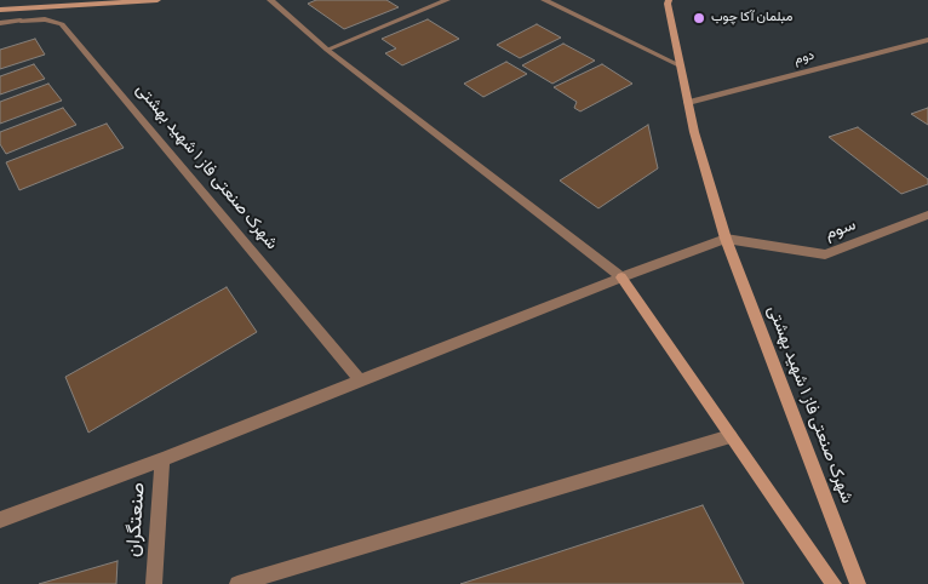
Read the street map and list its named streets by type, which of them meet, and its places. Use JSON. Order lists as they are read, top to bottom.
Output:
{
  "streets": {
    "street": [
      "دوم",
      "شهرک صنعتی فاز ۱ شهید بهشتی",
      "سوم",
      "صنعتگران"
    ]
  },
  "crossings": [
    ["دوم", "شهرک صنعتی فاز ۱ شهید بهشتی"],
    ["شهرک صنعتی فاز ۱ شهید بهشتی", "سوم"]
  ],
  "places": ["مبلمان آکا چوب"]
}
